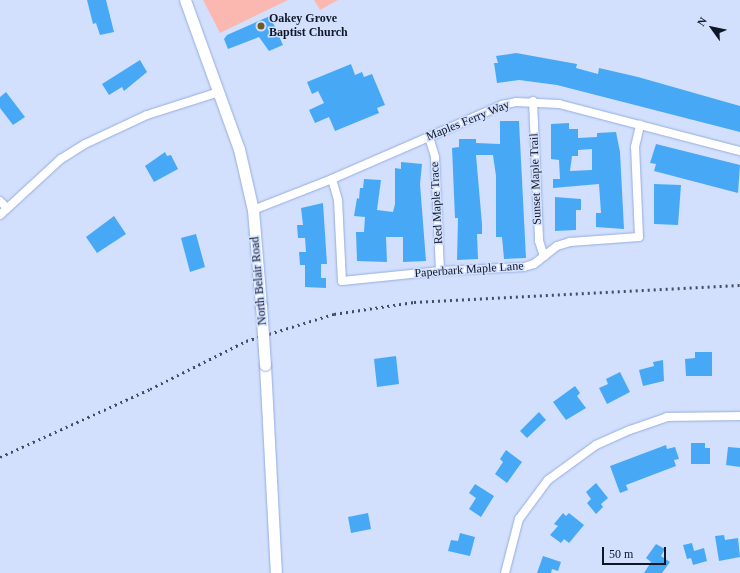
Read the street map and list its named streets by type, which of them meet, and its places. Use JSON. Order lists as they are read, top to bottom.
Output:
{
  "streets": {
    "street": [
      "Maples Ferry Way",
      "Sunset Maple Trail",
      "Red Maple Trace",
      "Paperbark Maple Lane",
      "North Belair Road"
    ]
  },
  "crossings": [
    ["Maples Ferry Way", "Sunset Maple Trail"],
    ["Maples Ferry Way", "Red Maple Trace"],
    ["Maples Ferry Way", "Paperbark Maple Lane"],
    ["Maples Ferry Way", "North Belair Road"],
    ["Sunset Maple Trail", "Paperbark Maple Lane"],
    ["Red Maple Trace", "Paperbark Maple Lane"]
  ],
  "places": ["Oakey Grove Baptist Church"],
  "scale_bar": "50 m",
  "north": "top left"
}
